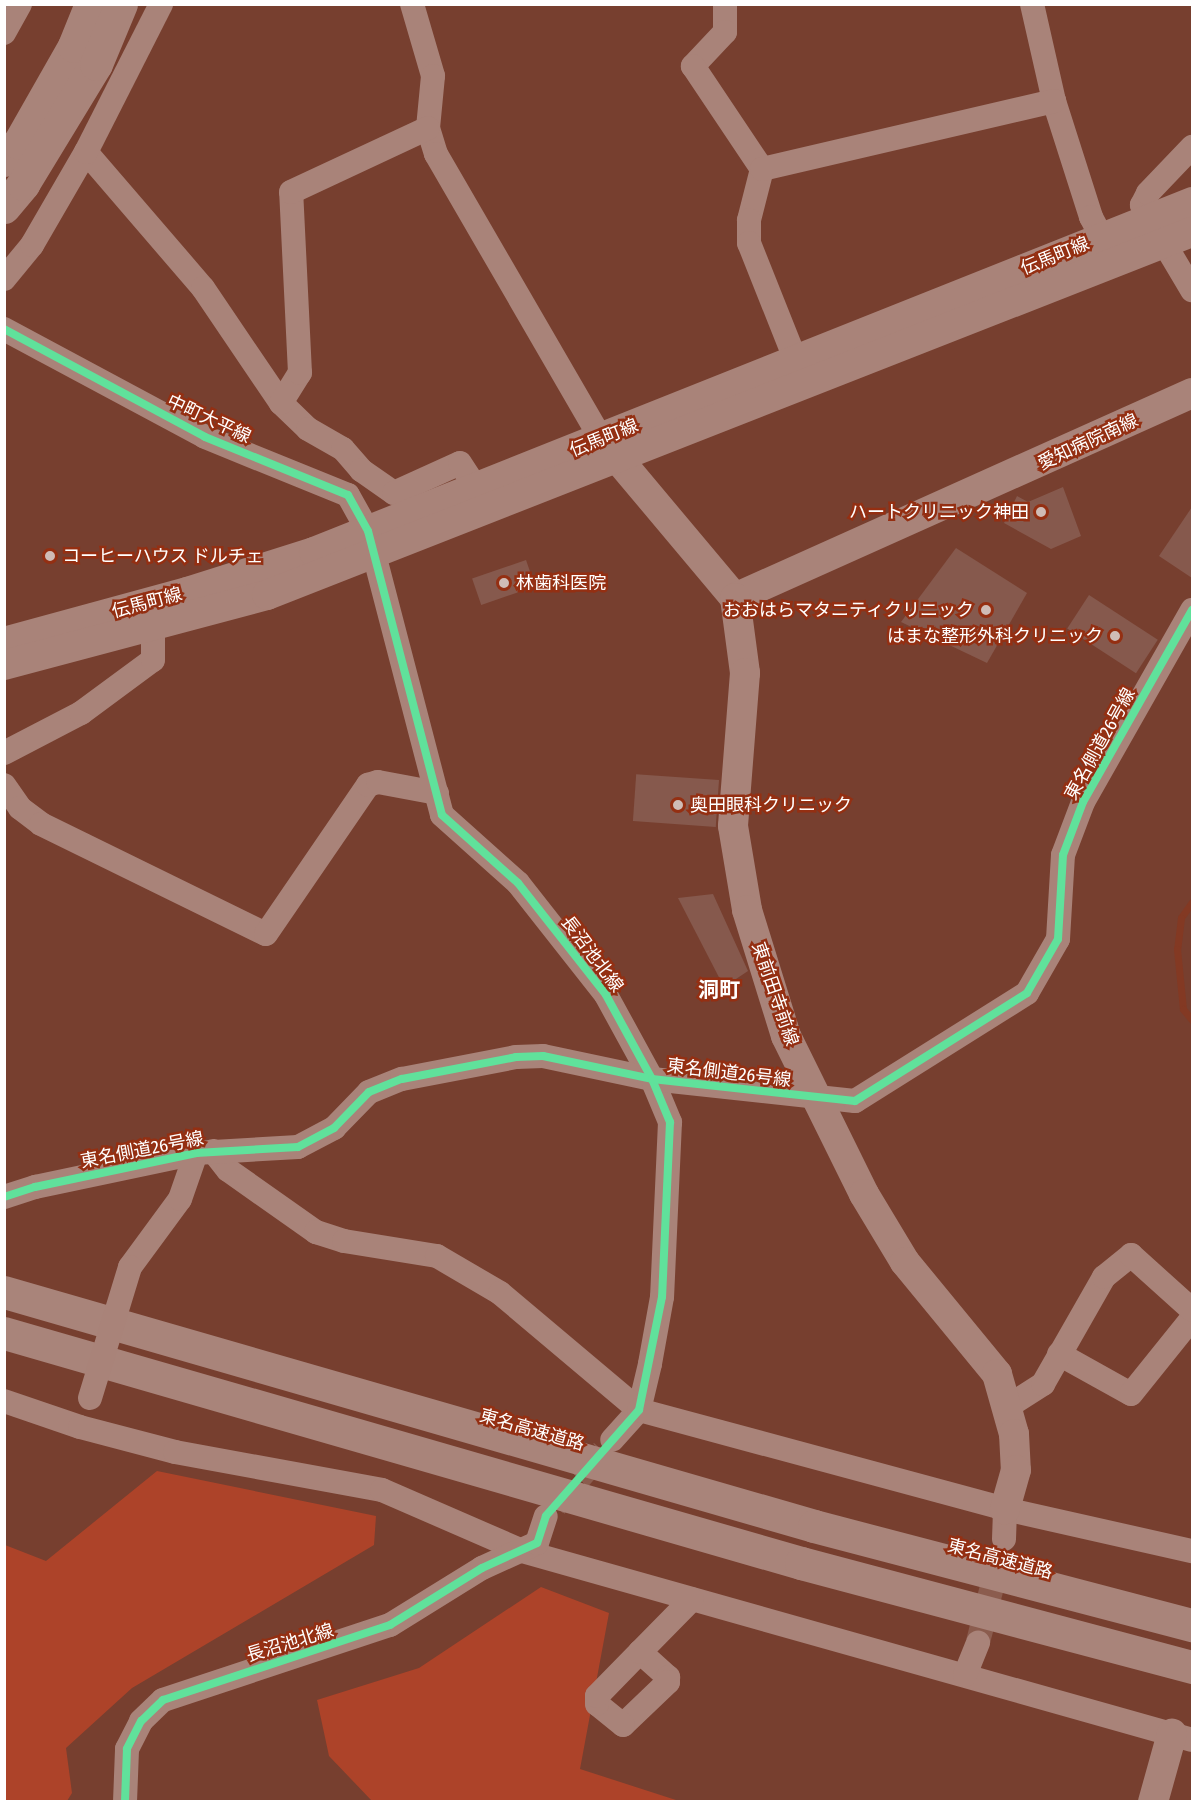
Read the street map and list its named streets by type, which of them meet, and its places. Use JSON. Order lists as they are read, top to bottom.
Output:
{
  "streets": {
    "highway": ["東名高速道路"],
    "street": [
      "伝馬町線",
      "中町大平線",
      "愛知病院南線",
      "東名側道26号線",
      "長沼池北線",
      "東前田寺前線"
    ]
  },
  "crossings": [
    ["伝馬町線", "中町大平線"],
    ["伝馬町線", "長沼池北線"],
    ["中町大平線", "長沼池北線"],
    ["愛知病院南線", "東前田寺前線"],
    ["東名側道26号線", "長沼池北線"],
    ["東名側道26号線", "東前田寺前線"]
  ],
  "districts": ["洞町"],
  "places": [
    "ハートクリニック神田",
    "コーヒーハウス ドルチェ",
    "林歯科医院",
    "おおはらマタニティクリニック",
    "はまな整形外科クリニック",
    "奥田眼科クリニック"
  ]
}
